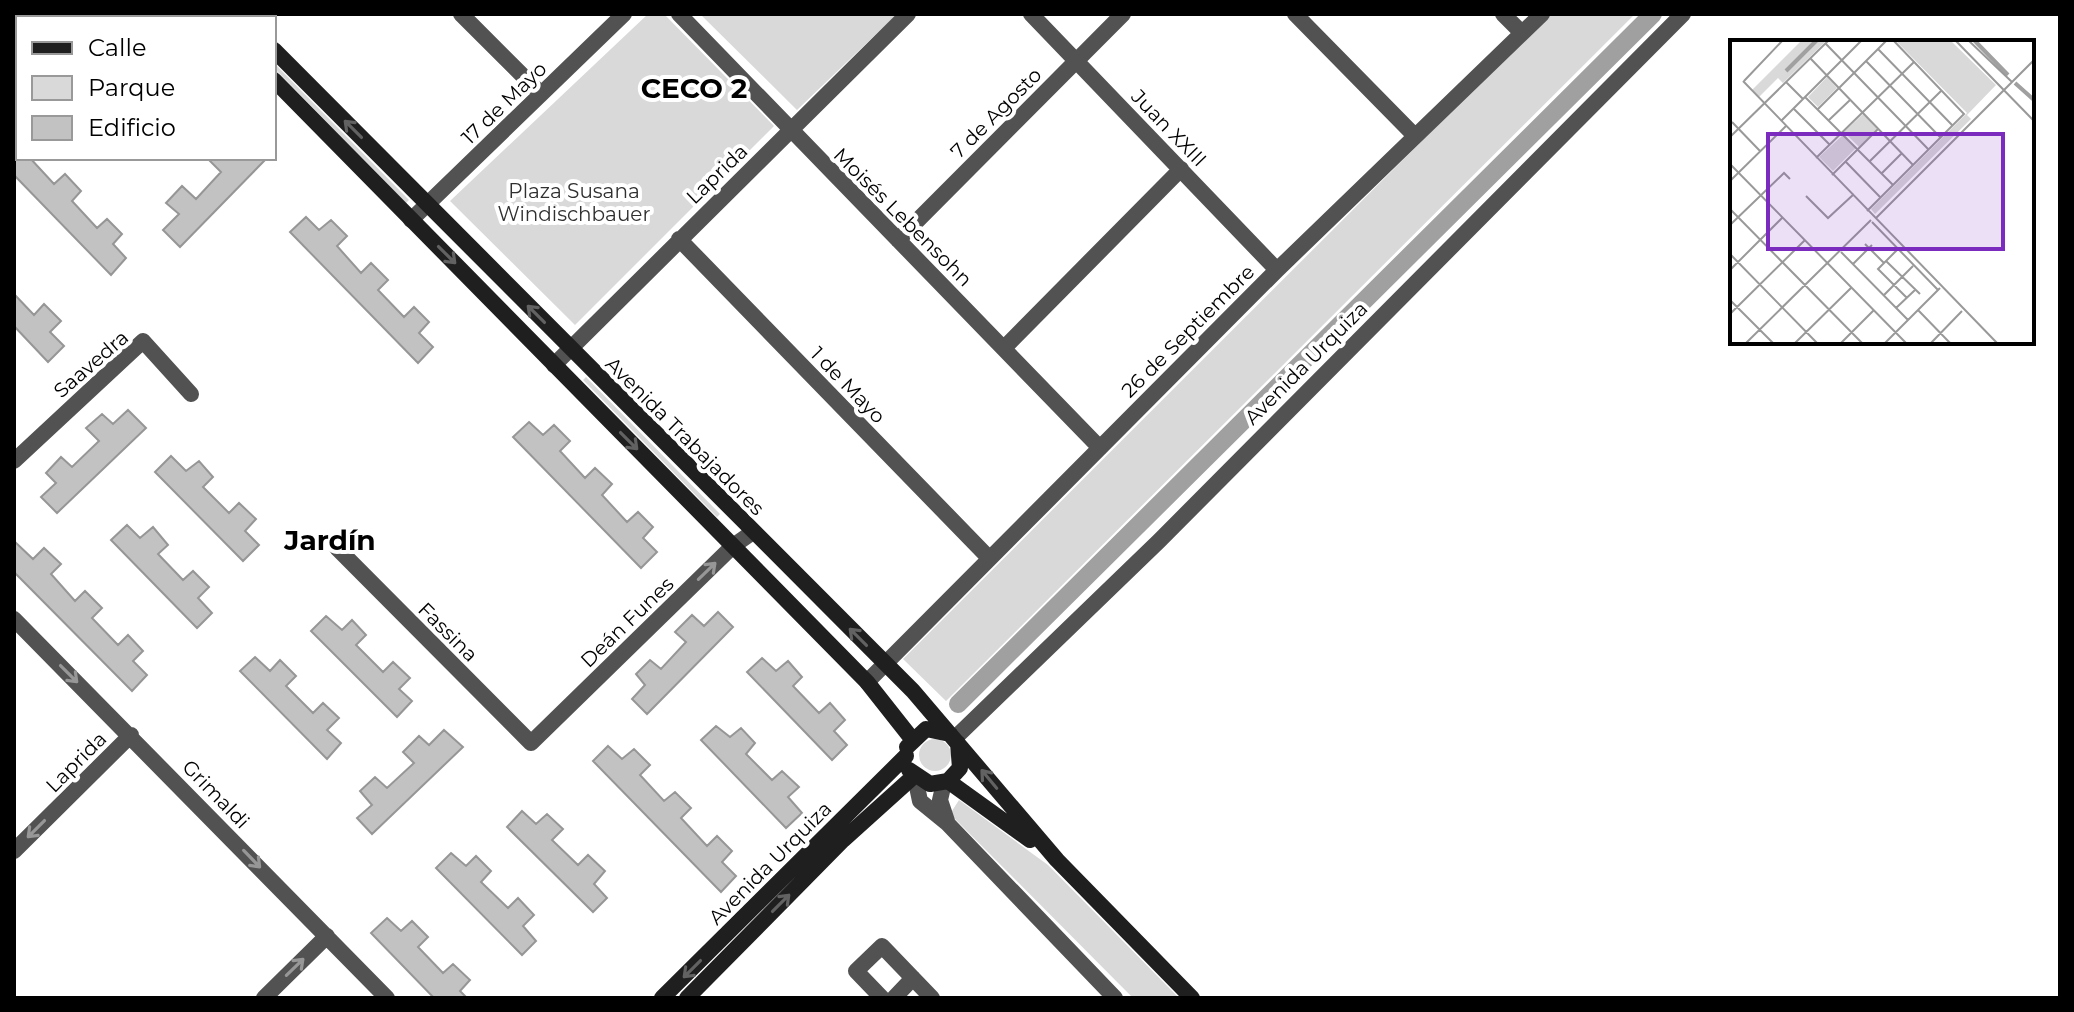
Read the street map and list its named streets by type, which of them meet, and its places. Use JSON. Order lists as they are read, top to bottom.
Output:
{
  "streets": {
    "main road": ["Avenida Urquiza", "Avenida Trabajadores"],
    "street": [
      "17 de Mayo",
      "7 de Agosto",
      "Juan XXIII",
      "Laprida",
      "Moisés Lebensohn",
      "26 de Septiembre",
      "Saavedra",
      "1 de Mayo",
      "Deán Funes",
      "Fassina",
      "Grimaldi"
    ]
  },
  "crossings": [
    ["17 de Mayo", "Avenida Trabajadores"],
    ["7 de Agosto", "Juan XXIII"],
    ["7 de Agosto", "Moisés Lebensohn"],
    ["Juan XXIII", "26 de Septiembre"],
    ["Laprida", "Moisés Lebensohn"],
    ["Laprida", "1 de Mayo"],
    ["Laprida", "Avenida Trabajadores"],
    ["Laprida", "Grimaldi"],
    ["Moisés Lebensohn", "26 de Septiembre"],
    ["26 de Septiembre", "1 de Mayo"],
    ["26 de Septiembre", "Avenida Trabajadores"],
    ["Avenida Urquiza", "Avenida Trabajadores"],
    ["Avenida Trabajadores", "Deán Funes"],
    ["Deán Funes", "Fassina"]
  ],
  "one_way": ["Deán Funes", "Grimaldi"],
  "districts": ["CECO 2", "Jardín"],
  "parks": ["Plaza Susana Windischbauer"],
  "legend": ["Calle", "Parque", "Edificio"]
}
